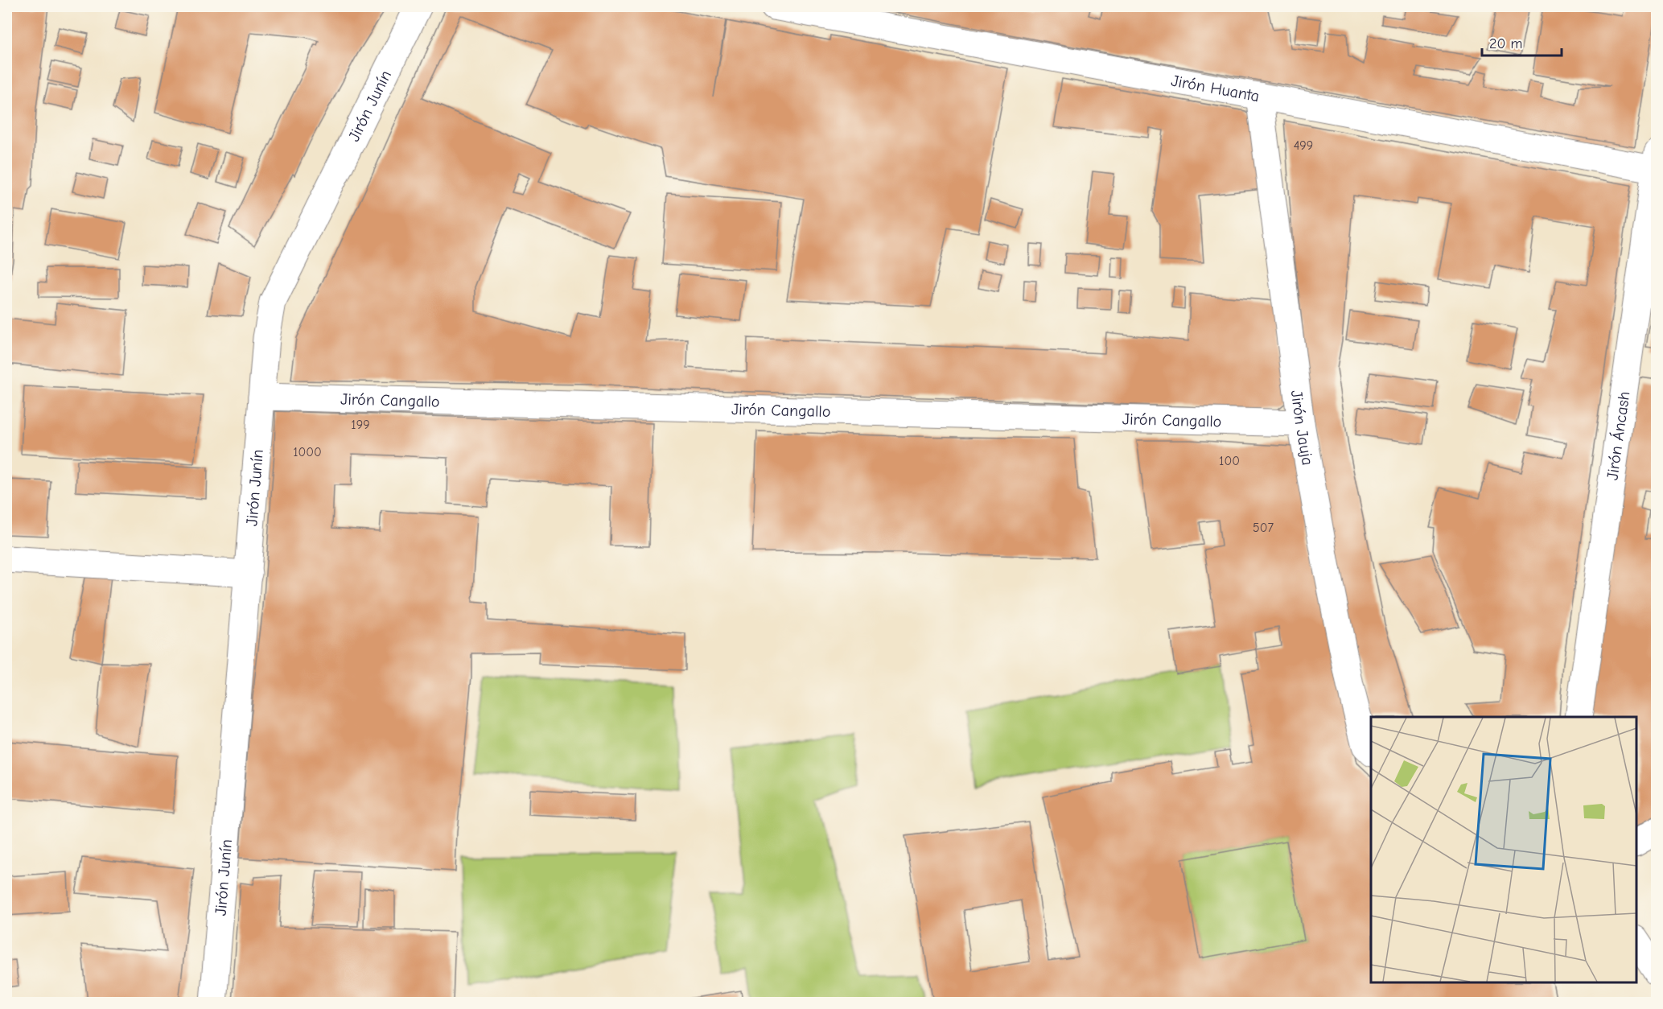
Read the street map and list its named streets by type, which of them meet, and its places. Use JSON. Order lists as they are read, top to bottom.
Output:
{
  "streets": {
    "street": [
      "Jirón Huanta",
      "Jirón Junín",
      "Jirón Cangallo",
      "Jirón Jauja",
      "Jirón Áncash"
    ]
  },
  "crossings": [
    ["Jirón Huanta", "Jirón Jauja"],
    ["Jirón Huanta", "Jirón Áncash"],
    ["Jirón Junín", "Jirón Cangallo"],
    ["Jirón Cangallo", "Jirón Jauja"]
  ],
  "house_numbers": [
    "499",
    "199",
    "1000",
    "100",
    "507"
  ],
  "scale_bar": "20 m"
}
